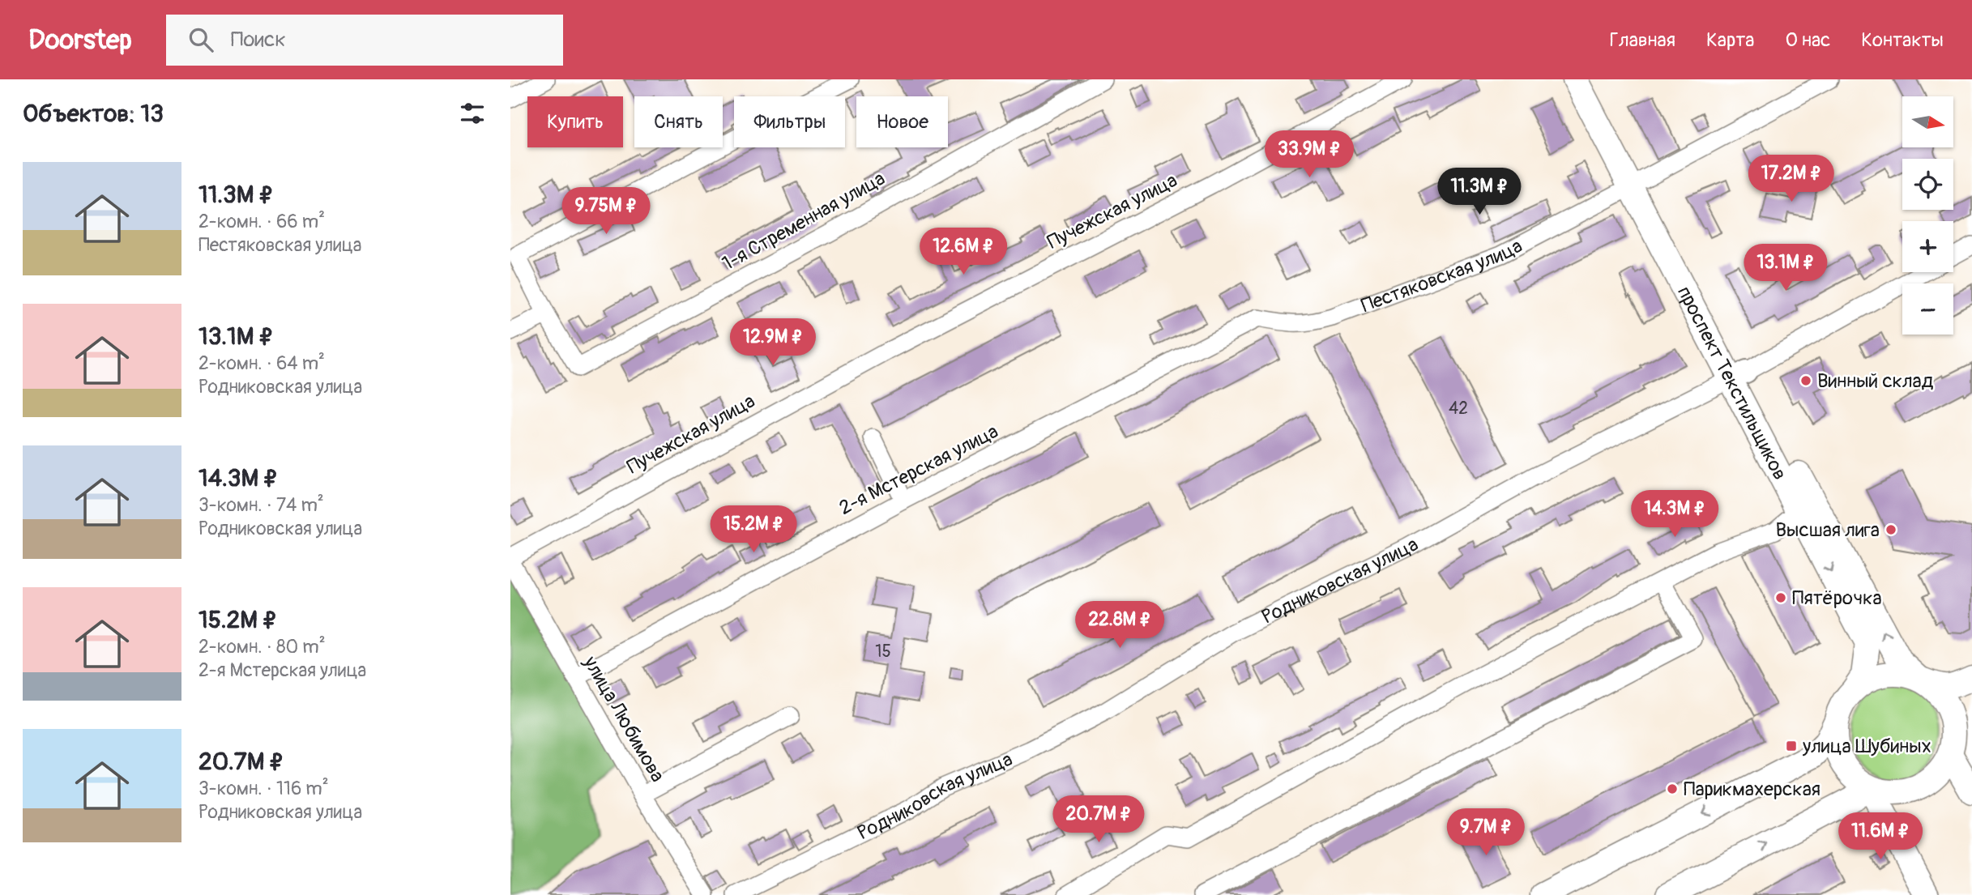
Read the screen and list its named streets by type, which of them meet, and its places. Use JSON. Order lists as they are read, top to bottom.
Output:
{
  "streets": {
    "main road": ["проспект Текстильщиков"],
    "street": [
      "Пучежская улица",
      "1-я Стременная улица",
      "Пестяковская улица",
      "2-я Мстерская улица",
      "Родниковская улица",
      "улица Любимова"
    ]
  },
  "crossings": [
    ["Пестяковская улица", "проспект Текстильщиков"],
    ["Пестяковская улица", "2-я Мстерская улица"],
    ["проспект Текстильщиков", "Родниковская улица"],
    ["2-я Мстерская улица", "улица Любимова"]
  ],
  "places": {
    "other": [
      "Винный склад",
      "Высшая лига",
      "Пятёрочка",
      "Парикмахерская"
    ],
    "transit": ["улица Шубиных"]
  },
  "house_numbers": ["42", "15"],
  "north": "right",
  "page": {
    "header": "Doorstep",
    "search": "Поиск",
    "nav": [
      "Главная",
      "Карта",
      "О нас",
      "Контакты"
    ],
    "heading": "Объектов: 13",
    "map_buttons": ["+", "−"],
    "chip": [
      "Купить",
      "Снять",
      "Фильтры",
      "Новое"
    ],
    "price": [
      "33.9M ₽",
      "17.2M ₽",
      "11.3M ₽",
      "9.75M ₽",
      "12.6M ₽",
      "13.1M ₽",
      "12.9M ₽",
      "14.3M ₽",
      "15.2M ₽",
      "22.8M ₽",
      "20.7M ₽",
      "9.7M ₽",
      "11.6M ₽"
    ],
    "list": [
      {
        "name": "11.3M ₽",
        "note": "2-комн. · 66 m² · Пестяковская улица"
      },
      {
        "name": "13.1M ₽",
        "note": "2-комн. · 64 m² · Родниковская улица"
      },
      {
        "name": "14.3M ₽",
        "note": "3-комн. · 74 m² · Родниковская улица"
      },
      {
        "name": "15.2M ₽",
        "note": "2-комн. · 80 m² · 2-я Мстерская улица"
      },
      {
        "name": "20.7M ₽",
        "note": "3-комн. · 116 m² · Родниковская улица"
      }
    ]
  }
}
